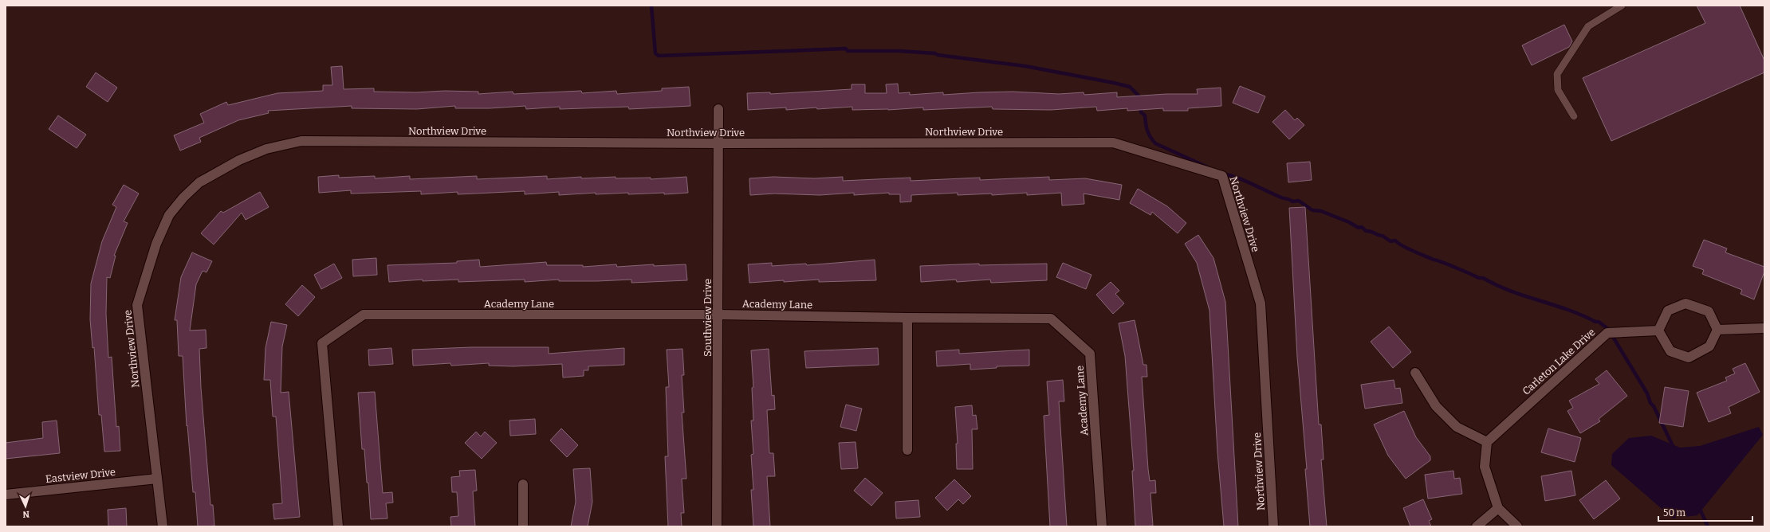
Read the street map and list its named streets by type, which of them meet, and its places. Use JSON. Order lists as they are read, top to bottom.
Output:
{
  "streets": {
    "street": [
      "Northview Drive",
      "Academy Lane",
      "Southview Drive",
      "Carleton Lake Drive",
      "Eastview Drive"
    ]
  },
  "crossings": [
    ["Northview Drive", "Southview Drive"],
    ["Northview Drive", "Eastview Drive"],
    ["Academy Lane", "Southview Drive"]
  ],
  "scale_bar": "50 m",
  "north": "bottom"
}
